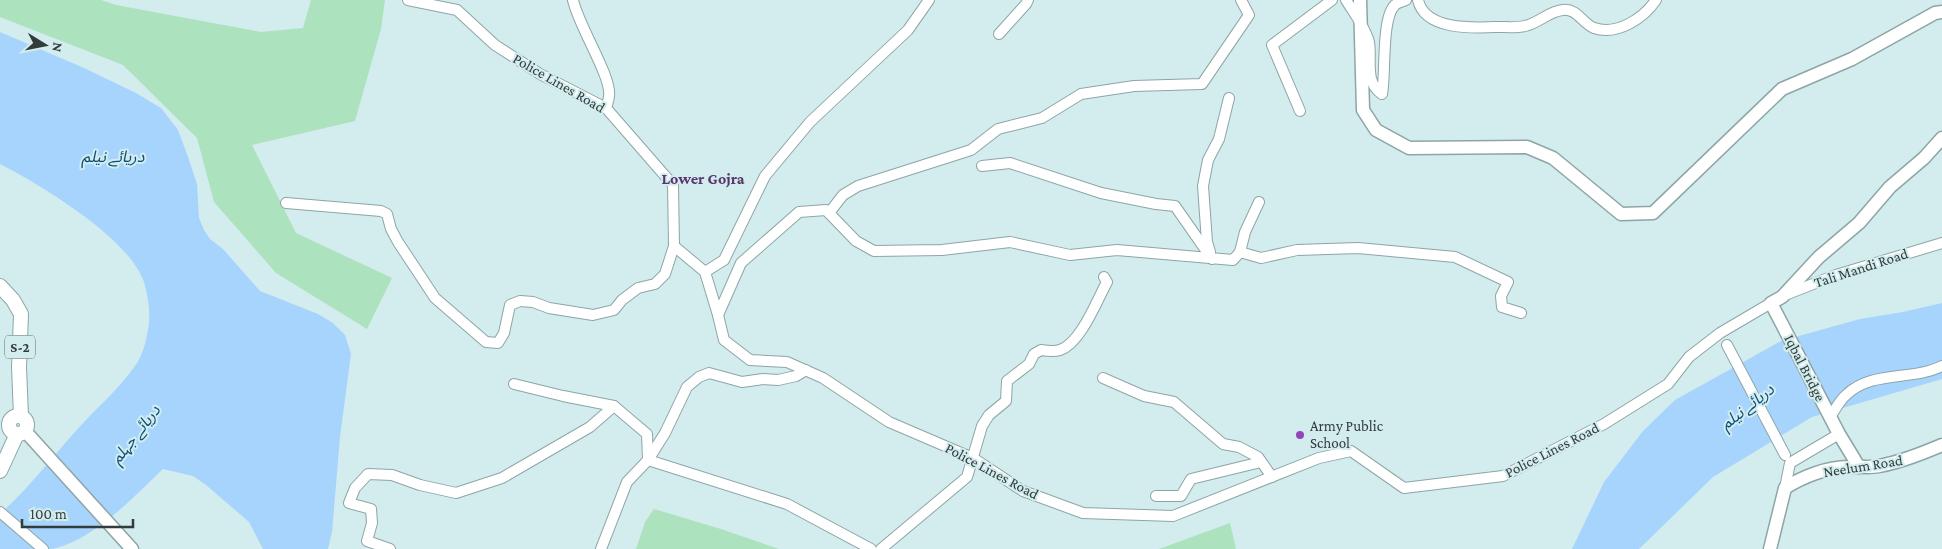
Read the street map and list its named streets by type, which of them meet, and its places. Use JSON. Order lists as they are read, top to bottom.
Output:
{
  "streets": {
    "highway": ["S-2"],
    "main road": ["Iqbal Bridge", "Neelum Road"],
    "street": ["Police Lines Road", "Tali Mandi Road"]
  },
  "crossings": [
    ["Police Lines Road", "Tali Mandi Road"],
    ["Police Lines Road", "Iqbal Bridge"],
    ["Tali Mandi Road", "Iqbal Bridge"],
    ["Iqbal Bridge", "Neelum Road"]
  ],
  "districts": ["Lower Gojra"],
  "water": ["دریائے نیلم", "دریائے جہلم"],
  "places": ["Army Public School"],
  "scale_bar": "100 m",
  "north": "right"
}
